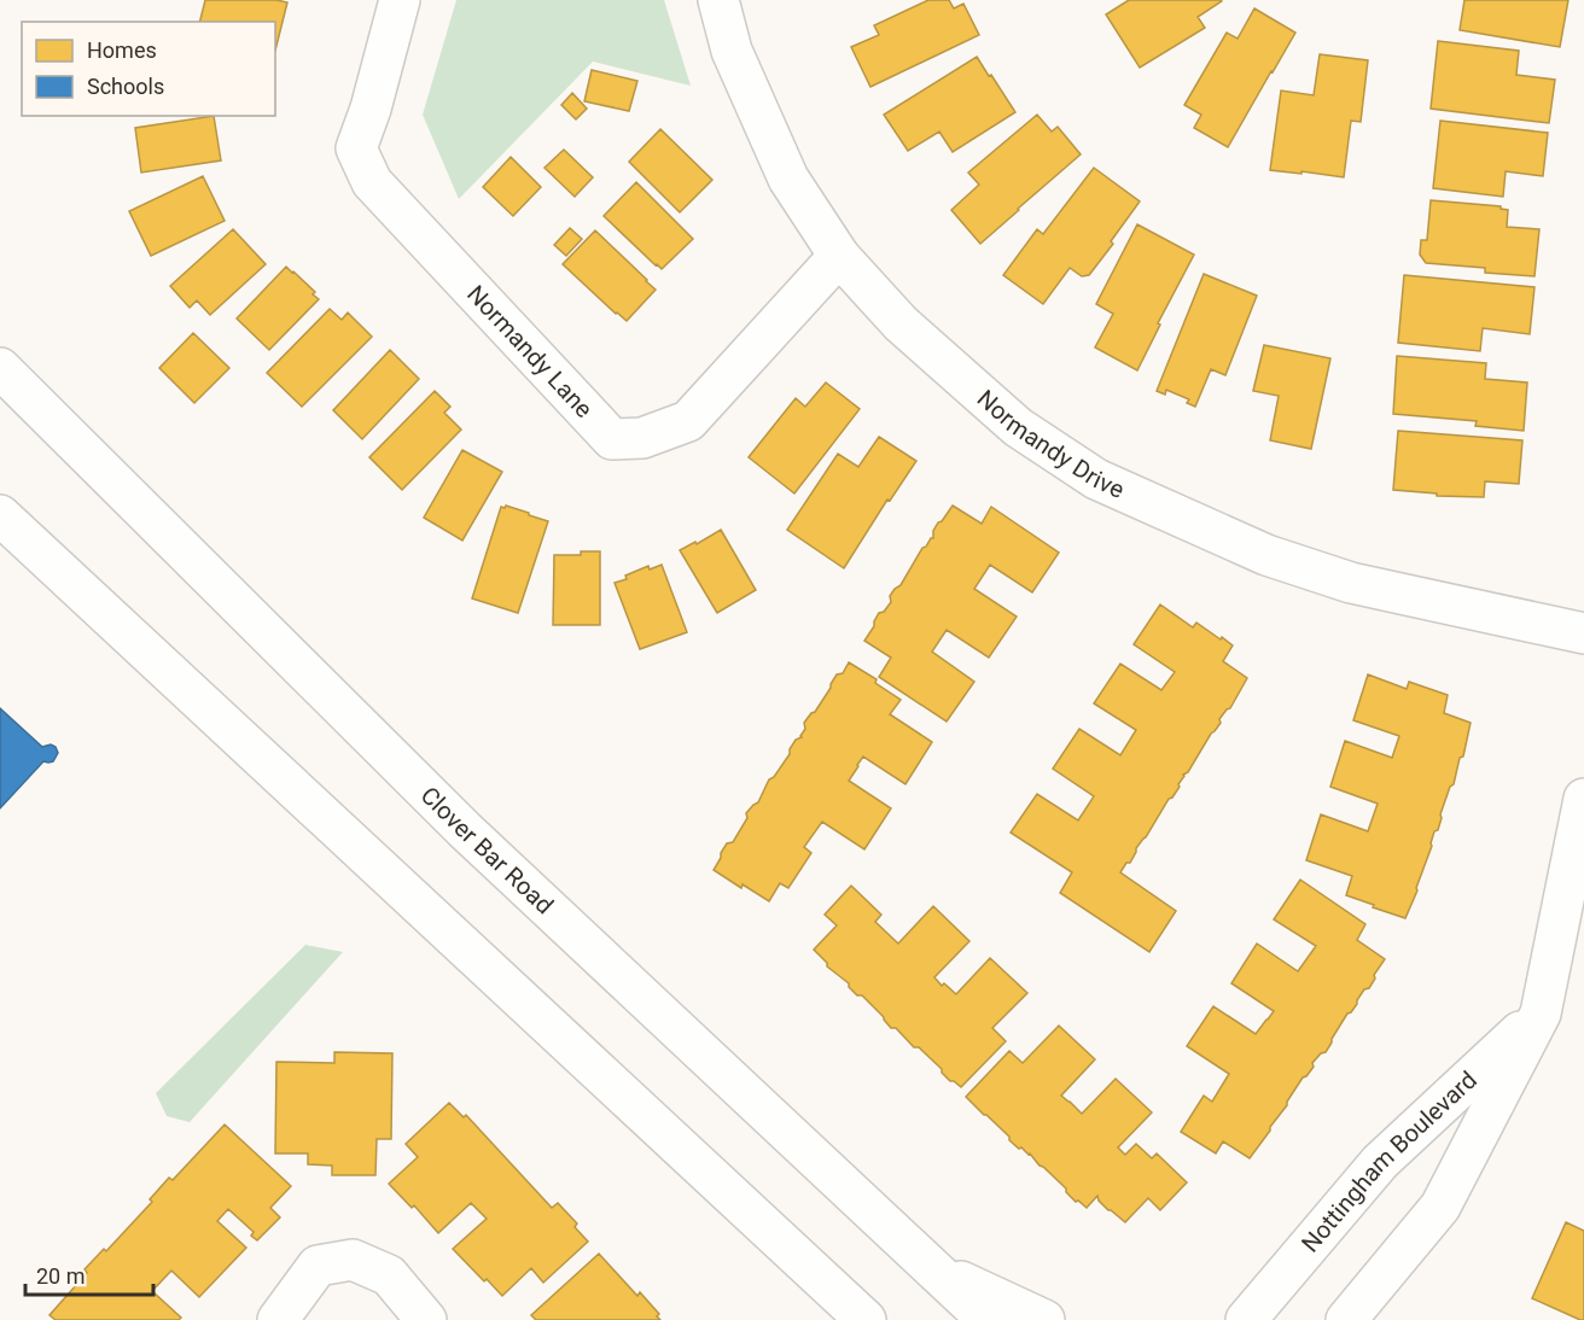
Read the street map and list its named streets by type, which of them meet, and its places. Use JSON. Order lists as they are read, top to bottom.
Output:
{
  "streets": {
    "street": [
      "Normandy Lane",
      "Normandy Drive",
      "Clover Bar Road",
      "Nottingham Boulevard"
    ]
  },
  "crossings": [
    ["Normandy Lane", "Normandy Drive"]
  ],
  "legend": ["Homes", "Schools"],
  "scale_bar": "20 m"
}
